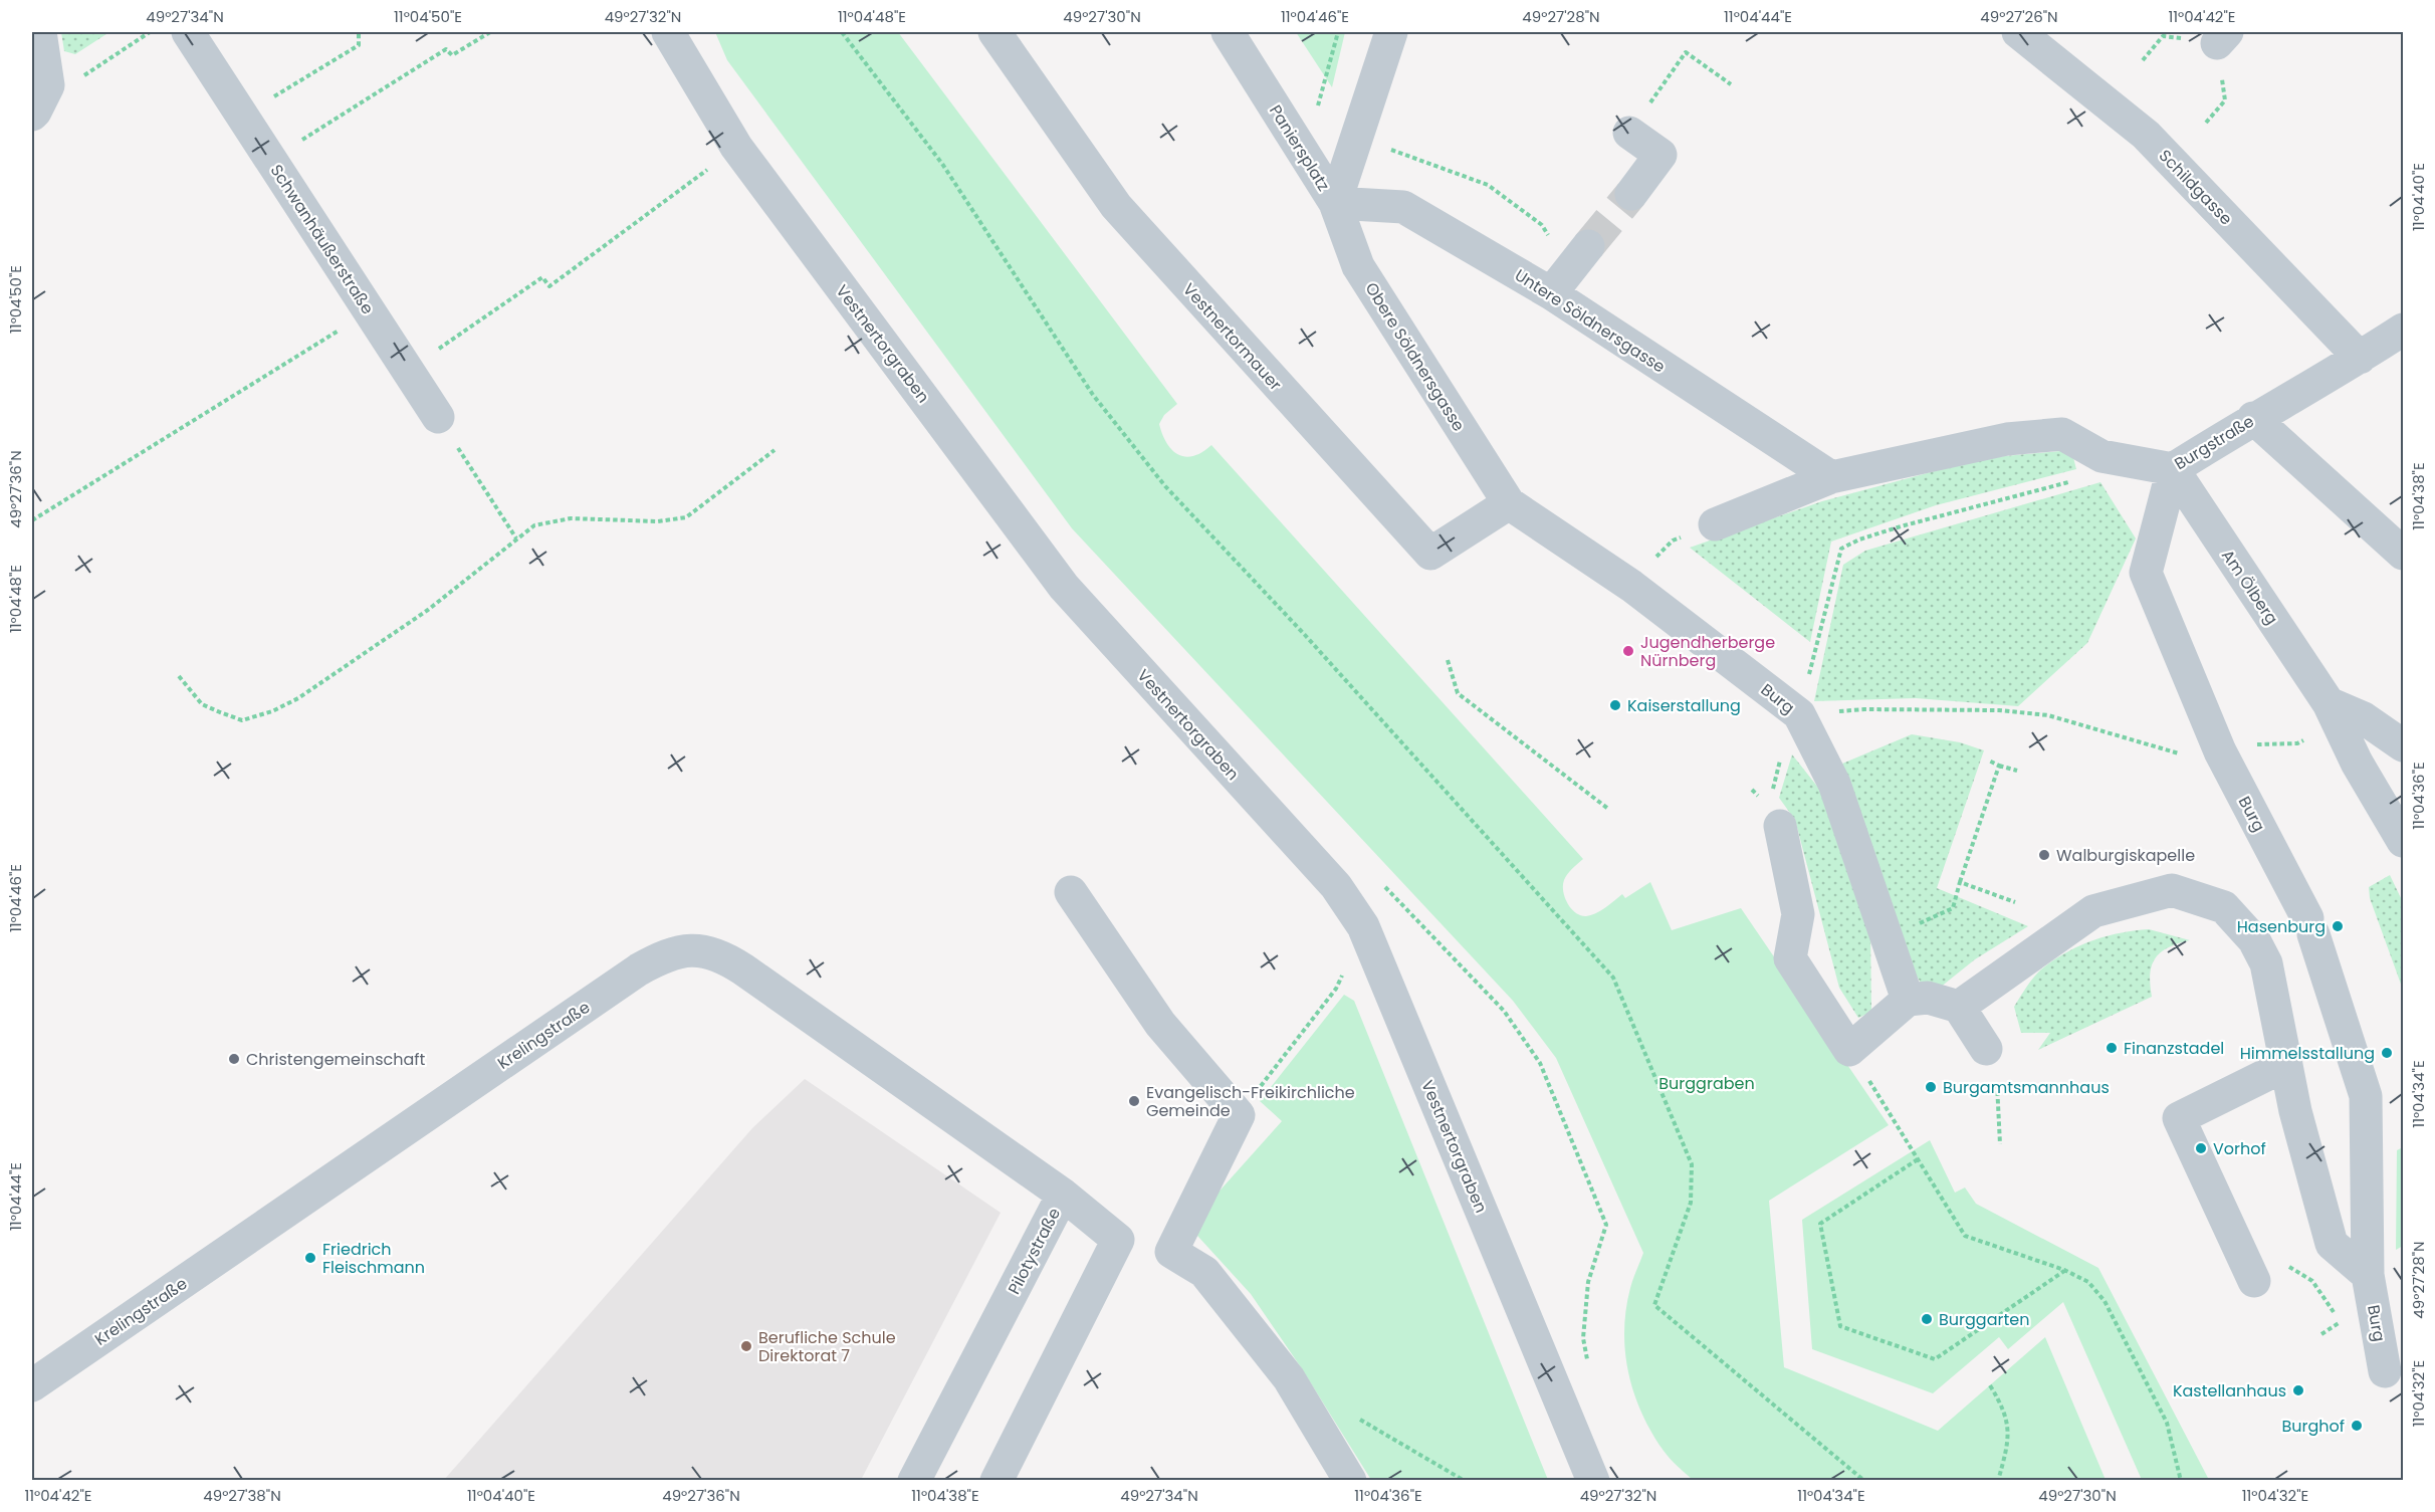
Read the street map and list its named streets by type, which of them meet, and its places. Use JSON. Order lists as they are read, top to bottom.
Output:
{
  "streets": {
    "street": [
      "Paniersplatz",
      "Schildgasse",
      "Schwanhäußerstraße",
      "Untere Söldnersgasse",
      "Vestnertormauer",
      "Vestnertorgraben",
      "Obere Söldnersgasse",
      "Burgstraße",
      "Am Ölberg",
      "Burg",
      "Krelingstraße",
      "Pilotystraße"
    ]
  },
  "crossings": [
    ["Paniersplatz", "Untere Söldnersgasse"],
    ["Paniersplatz", "Obere Söldnersgasse"],
    ["Schildgasse", "Burgstraße"],
    ["Untere Söldnersgasse", "Obere Söldnersgasse"],
    ["Untere Söldnersgasse", "Burgstraße"],
    ["Vestnertormauer", "Obere Söldnersgasse"],
    ["Vestnertormauer", "Burg"],
    ["Obere Söldnersgasse", "Burg"],
    ["Burgstraße", "Am Ölberg"],
    ["Burgstraße", "Burg"],
    ["Am Ölberg", "Burg"],
    ["Krelingstraße", "Pilotystraße"]
  ],
  "parks": ["Burggraben"],
  "places": [
    "Jugendherberge Nürnberg",
    "Kaiserstallung",
    "Walburgiskapelle",
    "Hasenburg",
    "Finanzstadel",
    "Himmelsstallung",
    "Christengemeinschaft",
    "Burgamtsmannhaus",
    "Evangelisch-Freikirchliche Gemeinde",
    "Vorhof",
    "Friedrich Fleischmann",
    "Burggarten",
    "Berufliche Schule Direktorat 7",
    "Kastellanhaus",
    "Burghof"
  ],
  "coordinates": [
    "49°27'34\"N",
    "11°04'50\"E",
    "49°27'32\"N",
    "11°04'48\"E",
    "49°27'30\"N",
    "11°04'46\"E",
    "49°27'28\"N",
    "11°04'44\"E",
    "49°27'26\"N",
    "11°04'42\"E",
    "11°04'40\"E",
    "49°27'36\"N",
    "11°04'38\"E",
    "11°04'36\"E",
    "11°04'34\"E",
    "11°04'32\"E",
    "49°27'38\"N"
  ]
}
